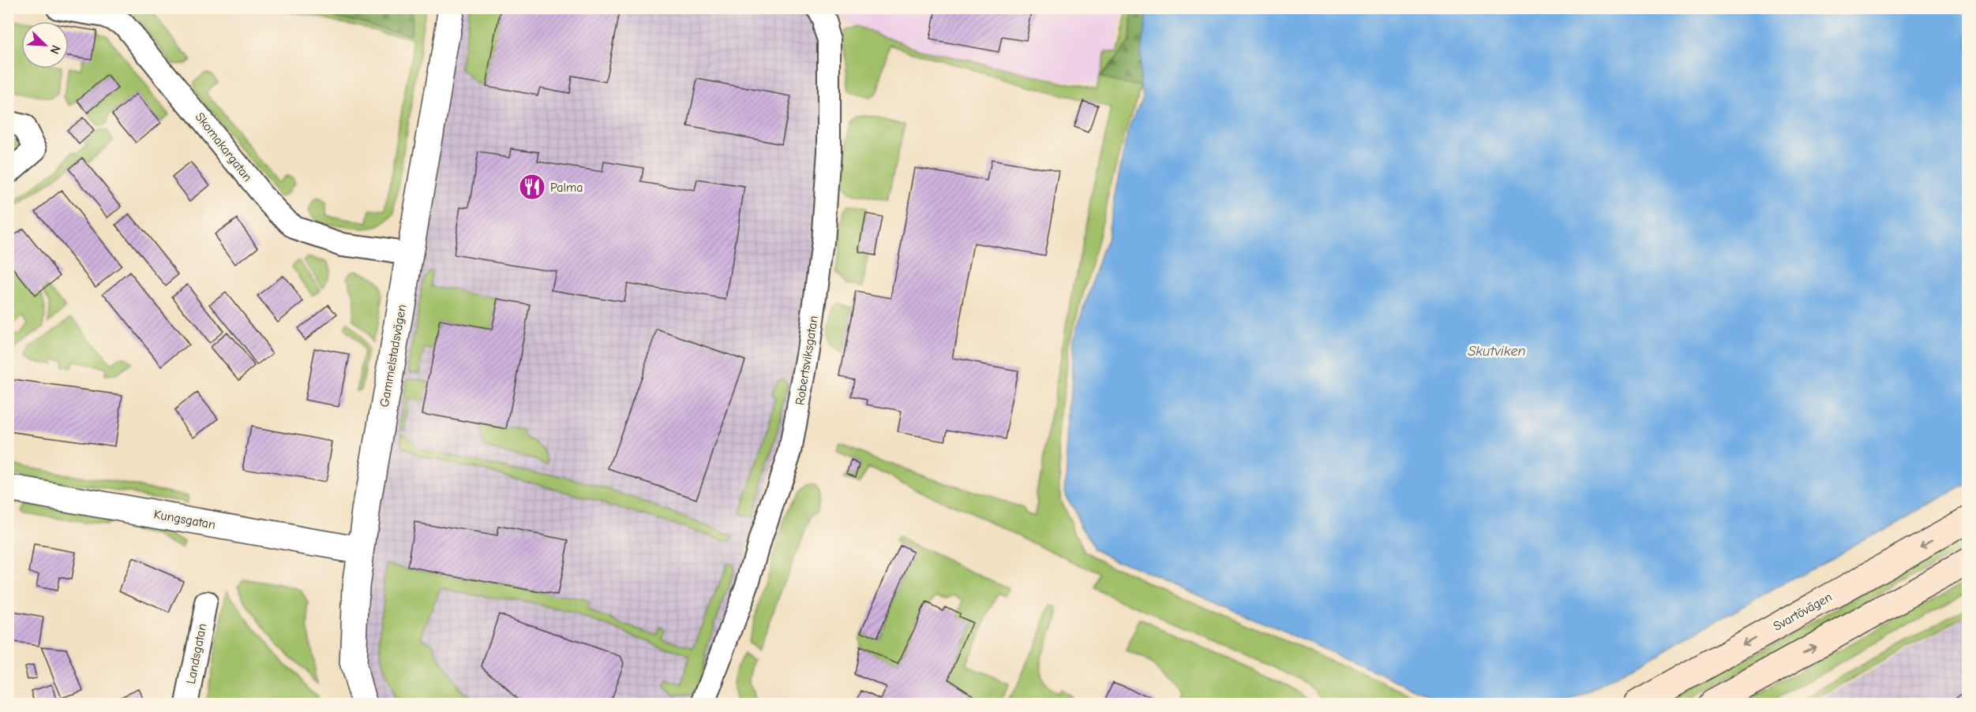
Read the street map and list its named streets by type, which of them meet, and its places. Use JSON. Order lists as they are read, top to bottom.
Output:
{
  "streets": {
    "main road": ["Svartövägen"],
    "street": [
      "Skomakargatan",
      "Gammelstadsvägen",
      "Robertsviksgatan",
      "Kungsgatan",
      "Landsgatan"
    ]
  },
  "crossings": [
    ["Skomakargatan", "Gammelstadsvägen"],
    ["Gammelstadsvägen", "Kungsgatan"]
  ],
  "water": ["Skutviken"],
  "places": {
    "restaurant": ["Palma"]
  },
  "north": "bottom right"
}
